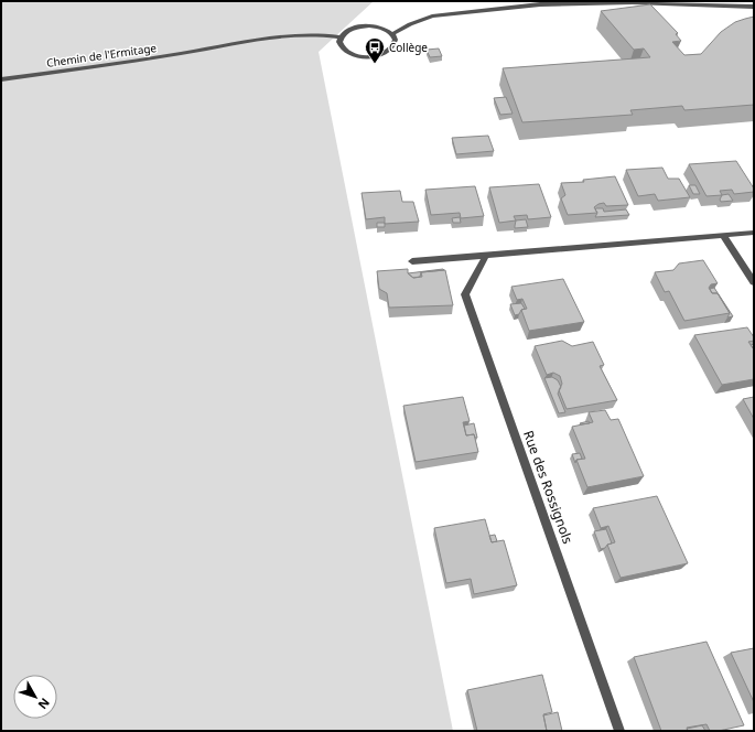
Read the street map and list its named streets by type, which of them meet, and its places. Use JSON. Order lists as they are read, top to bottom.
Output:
{
  "streets": {
    "street": ["Chemin de l'Ermitage", "Rue des Rossignols"]
  },
  "places": {
    "bus stop": ["Collège"]
  },
  "north": "bottom right"
}
